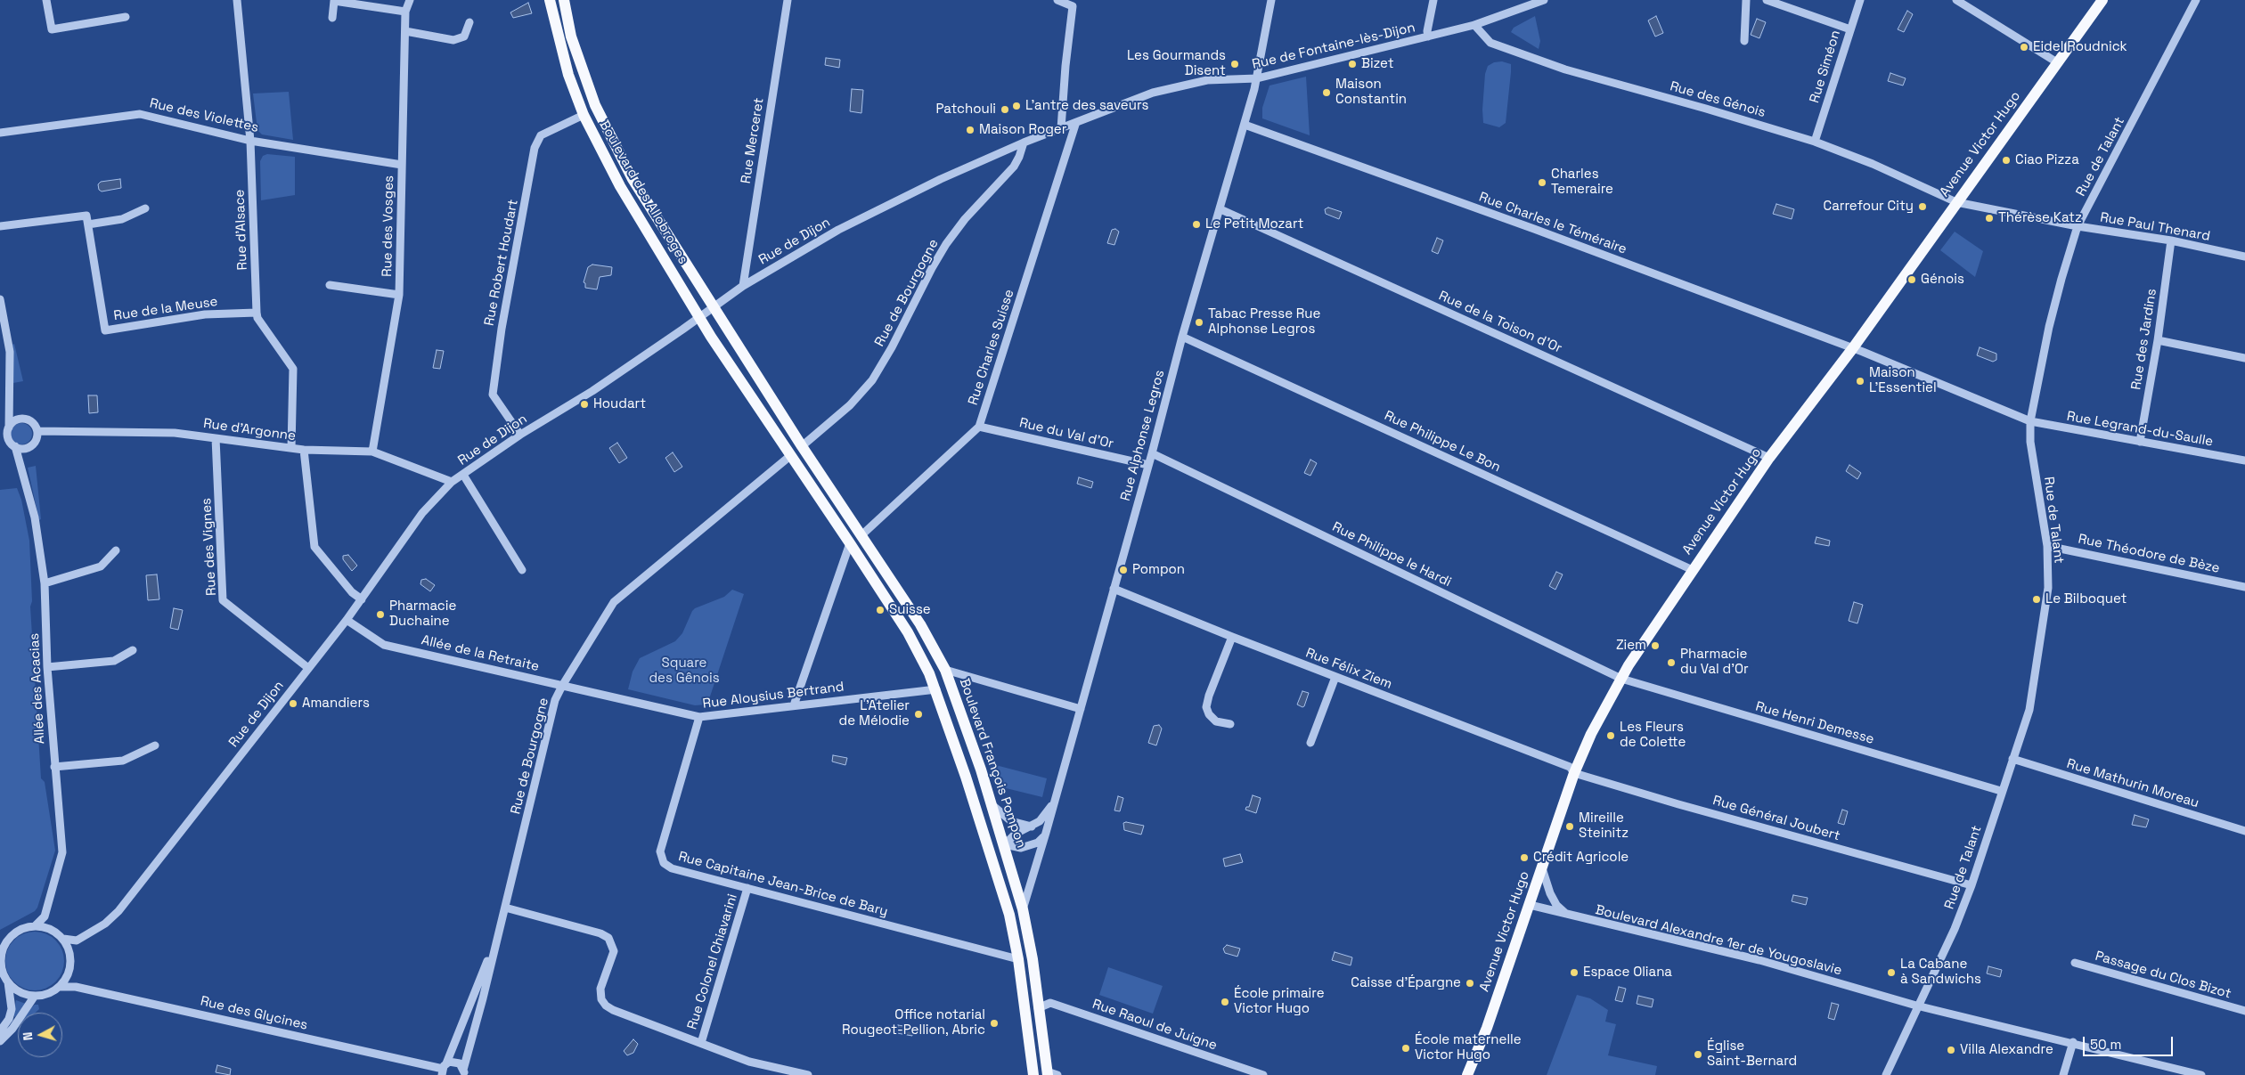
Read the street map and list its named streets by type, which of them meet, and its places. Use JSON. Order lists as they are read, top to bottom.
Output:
{
  "streets": {
    "main road": ["Avenue Victor Hugo", "Boulevard des Allobroges", "Boulevard François Pompon"],
    "street": [
      "Rue de Fontaine-lès-Dijon",
      "Rue Siméon",
      "Rue des Génois",
      "Rue des Violettes",
      "Rue Merceret",
      "Rue de Talant",
      "Rue Charles le Téméraire",
      "Rue des Vosges",
      "Rue Paul Thenard",
      "Rue d'Alsace",
      "Rue de Dijon",
      "Rue Robert Houdart",
      "Rue de Bourgogne",
      "Rue de la Meuse",
      "Rue de la Toison d'Or",
      "Rue des Jardins",
      "Rue Charles Suisse",
      "Rue Legrand-du-Saulle",
      "Rue d'Argonne",
      "Rue du Val d'Or",
      "Rue Alphonse Legros",
      "Rue Philippe Le Bon",
      "Rue des Vignes",
      "Rue Théodore de Bèze",
      "Rue Philippe le Hardi",
      "Allée de la Retraite",
      "Rue Félix Ziem",
      "Allée des Acacias",
      "Rue Aloysius Bertrand",
      "Rue Henri Demesse",
      "Rue Mathurin Moreau",
      "Rue Général Joubert",
      "Rue Capitaine Jean-Brice de Bary",
      "Boulevard Alexandre 1er de Yougoslavie",
      "Rue Colonel Chiavarini",
      "Passage du Clos Bizot",
      "Rue des Glycines",
      "Rue Raoul de Juigne"
    ]
  },
  "crossings": [
    ["Rue de Fontaine-lès-Dijon", "Rue des Génois"],
    ["Rue de Fontaine-lès-Dijon", "Rue de Dijon"],
    ["Rue de Fontaine-lès-Dijon", "Rue Charles Suisse"],
    ["Rue de Fontaine-lès-Dijon", "Rue Alphonse Legros"],
    ["Rue Siméon", "Rue des Génois"],
    ["Rue des Génois", "Avenue Victor Hugo"],
    ["Rue des Génois", "Rue Paul Thenard"],
    ["Rue des Violettes", "Rue des Vosges"],
    ["Rue des Violettes", "Rue d'Alsace"],
    ["Rue Merceret", "Rue de Dijon"],
    ["Avenue Victor Hugo", "Rue Charles le Téméraire"],
    ["Avenue Victor Hugo", "Rue Paul Thenard"],
    ["Avenue Victor Hugo", "Rue de la Toison d'Or"],
    ["Avenue Victor Hugo", "Rue Philippe Le Bon"],
    ["Avenue Victor Hugo", "Rue Philippe le Hardi"],
    ["Avenue Victor Hugo", "Rue Félix Ziem"],
    ["Avenue Victor Hugo", "Rue Henri Demesse"],
    ["Avenue Victor Hugo", "Rue Général Joubert"],
    ["Avenue Victor Hugo", "Boulevard Alexandre 1er de Yougoslavie"],
    ["Rue de Talant", "Rue Charles le Téméraire"],
    ["Rue de Talant", "Rue Paul Thenard"],
    ["Rue de Talant", "Rue Legrand-du-Saulle"],
    ["Rue de Talant", "Rue Théodore de Bèze"],
    ["Rue de Talant", "Rue Henri Demesse"],
    ["Rue de Talant", "Rue Mathurin Moreau"],
    ["Rue de Talant", "Rue Général Joubert"],
    ["Rue de Talant", "Boulevard Alexandre 1er de Yougoslavie"],
    ["Boulevard des Allobroges", "Rue de Dijon"],
    ["Boulevard des Allobroges", "Rue Robert Houdart"],
    ["Boulevard des Allobroges", "Rue de Bourgogne"],
    ["Boulevard des Allobroges", "Boulevard François Pompon"],
    ["Rue Charles le Téméraire", "Rue Legrand-du-Saulle"],
    ["Rue Charles le Téméraire", "Rue Alphonse Legros"],
    ["Rue des Vosges", "Rue d'Argonne"],
    ["Rue Paul Thenard", "Rue des Jardins"],
    ["Rue d'Alsace", "Rue de la Meuse"],
    ["Rue d'Alsace", "Rue d'Argonne"],
    ["Rue de Dijon", "Rue Robert Houdart"],
    ["Rue de Dijon", "Rue de Bourgogne"],
    ["Rue de Dijon", "Rue Charles Suisse"],
    ["Rue de Dijon", "Rue d'Argonne"],
    ["Rue de Dijon", "Rue des Vignes"],
    ["Rue de Dijon", "Allée de la Retraite"],
    ["Rue de Dijon", "Allée des Acacias"],
    ["Rue de Dijon", "Rue des Glycines"],
    ["Rue de Bourgogne", "Allée de la Retraite"],
    ["Rue de Bourgogne", "Rue Aloysius Bertrand"],
    ["Rue de Bourgogne", "Boulevard François Pompon"],
    ["Rue de Bourgogne", "Rue des Glycines"],
    ["Rue de la Toison d'Or", "Rue Alphonse Legros"],
    ["Rue des Jardins", "Rue Legrand-du-Saulle"],
    ["Rue Charles Suisse", "Rue du Val d'Or"],
    ["Rue Charles Suisse", "Boulevard François Pompon"],
    ["Rue d'Argonne", "Rue des Vignes"],
    ["Rue d'Argonne", "Allée des Acacias"],
    ["Rue du Val d'Or", "Rue Alphonse Legros"],
    ["Rue Alphonse Legros", "Rue Philippe Le Bon"],
    ["Rue Alphonse Legros", "Rue Philippe le Hardi"],
    ["Rue Alphonse Legros", "Rue Félix Ziem"],
    ["Rue Alphonse Legros", "Boulevard François Pompon"],
    ["Rue Philippe le Hardi", "Rue Henri Demesse"],
    ["Allée de la Retraite", "Rue Aloysius Bertrand"],
    ["Rue Félix Ziem", "Rue Général Joubert"],
    ["Allée des Acacias", "Rue des Glycines"],
    ["Rue Aloysius Bertrand", "Rue Capitaine Jean-Brice de Bary"],
    ["Boulevard François Pompon", "Rue Raoul de Juigne"],
    ["Rue Capitaine Jean-Brice de Bary", "Rue Colonel Chiavarini"]
  ],
  "parks": ["Square des Gênois"],
  "places": [
    "Eidel Roudnick",
    "Les Gourmands Disent",
    "Bizet",
    "Maison Constantin",
    "L'antre des saveurs",
    "Patchouli",
    "Maison Roger",
    "Ciao Pizza",
    "Charles Temeraire",
    "Carrefour City",
    "Thérèse Katz",
    "Le Petit Mozart",
    "Génois",
    "Tabac Presse Rue Alphonse Legros",
    "Maison L'Essentiel",
    "Houdart",
    "Pompon",
    "Le Bilboquet",
    "Suisse",
    "Pharmacie Duchaine",
    "Ziem",
    "Pharmacie du Val d'Or",
    "Amandiers",
    "L'Atelier de Mélodie",
    "Les Fleurs de Colette",
    "Mireille Steinitz",
    "Crédit Agricole",
    "Espace Oliana",
    "La Cabane à Sandwichs",
    "Caisse d'Épargne",
    "École primaire Victor Hugo",
    "Office notarial Rougeot-Pellion, Abric",
    "École maternelle Victor Hugo",
    "Villa Alexandre",
    "Église Saint-Bernard"
  ],
  "scale_bar": "50 m",
  "north": "left"
}
